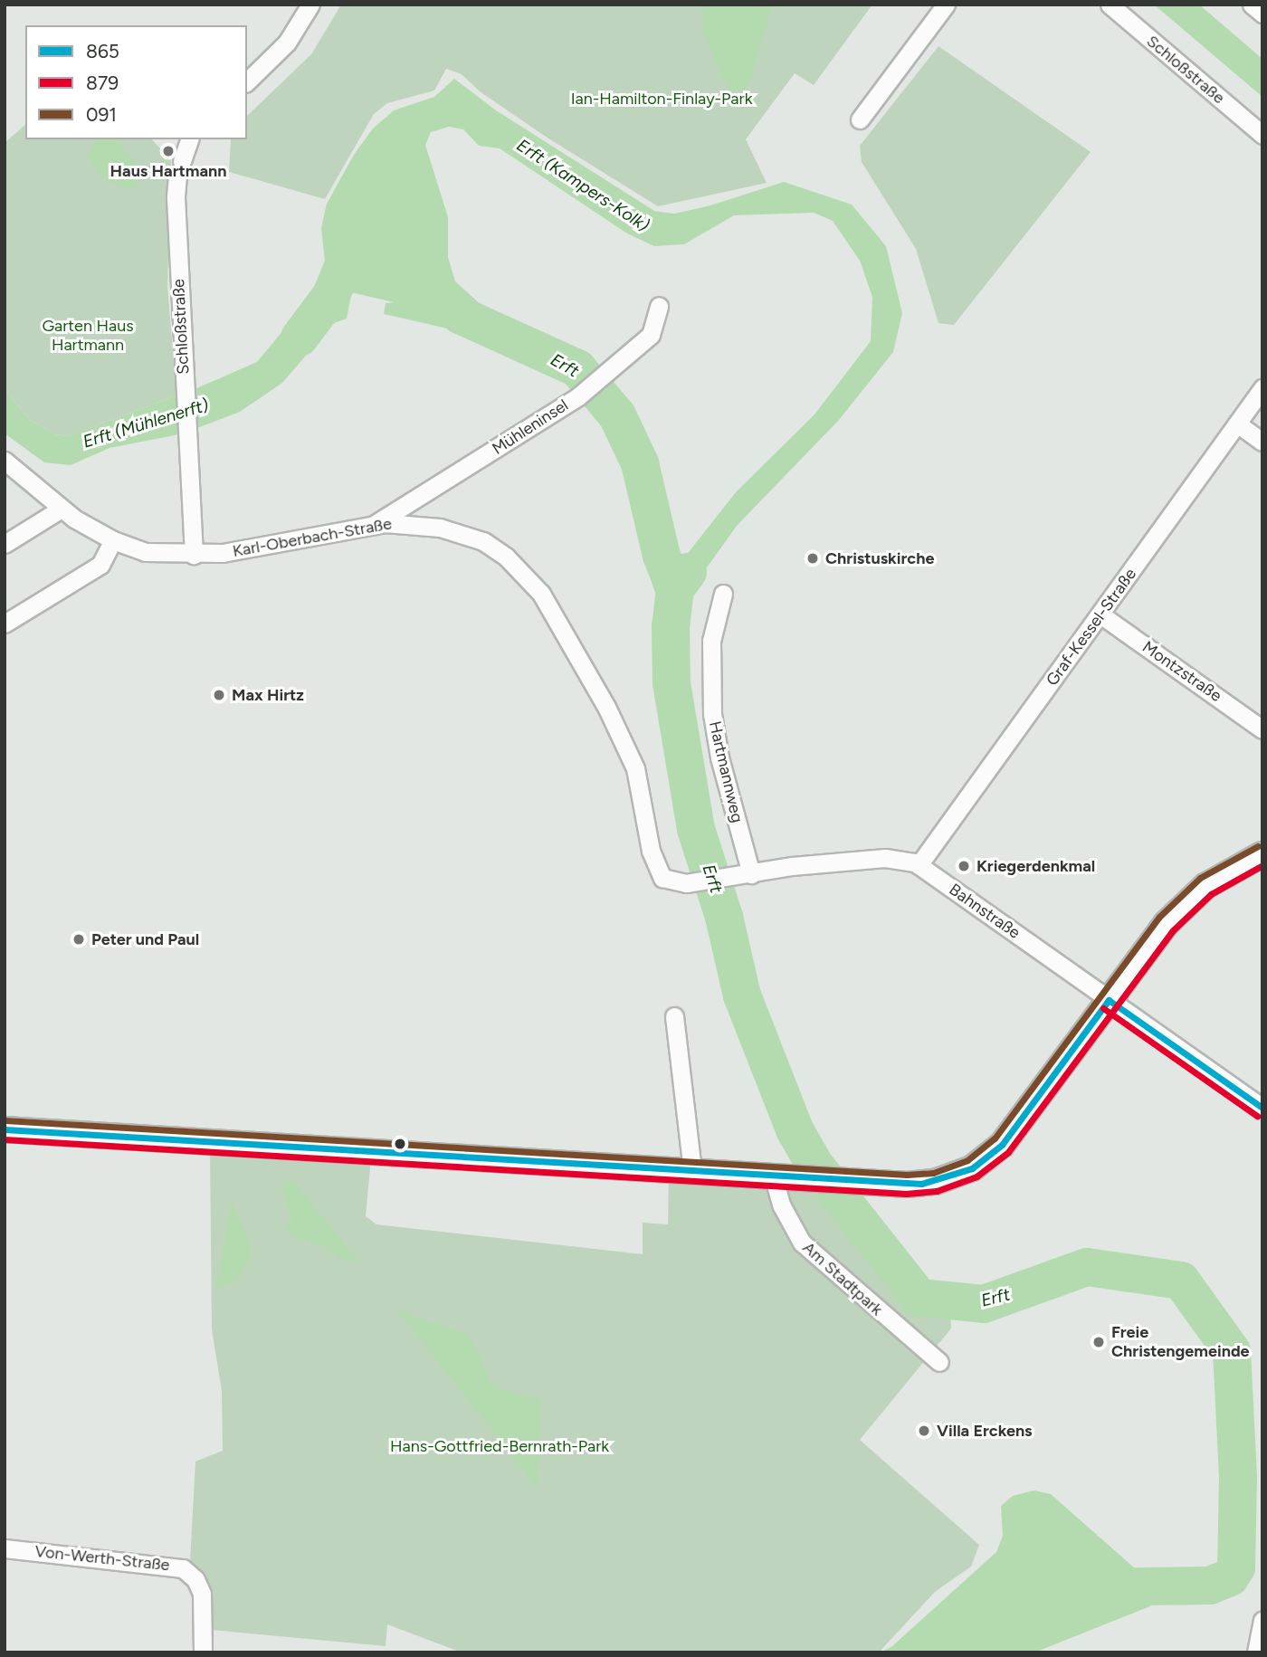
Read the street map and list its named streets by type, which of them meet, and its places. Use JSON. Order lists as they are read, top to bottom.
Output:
{
  "streets": {
    "street": [
      "Schloßstraße",
      "Mühleninsel",
      "Karl-Oberbach-Straße",
      "Graf-Kessel-Straße",
      "Montzstraße",
      "Hartmannweg",
      "Bahnstraße",
      "Am Stadtpark",
      "Von-Werth-Straße"
    ]
  },
  "crossings": [
    ["Schloßstraße", "Karl-Oberbach-Straße"],
    ["Mühleninsel", "Karl-Oberbach-Straße"],
    ["Karl-Oberbach-Straße", "Bahnstraße"],
    ["Graf-Kessel-Straße", "Montzstraße"],
    ["Graf-Kessel-Straße", "Bahnstraße"],
    ["Hartmannweg", "Bahnstraße"]
  ],
  "water": ["Erft (Kampers-Kolk)", "Erft", "Erft (Mühlenerft)"],
  "parks": ["Ian-Hamilton-Finlay-Park", "Garten Haus Hartmann", "Hans-Gottfried-Bernrath-Park"],
  "places": [
    "Haus Hartmann",
    "Christuskirche",
    "Max Hirtz",
    "Kriegerdenkmal",
    "Peter und Paul",
    "Freie Christengemeinde",
    "Villa Erckens"
  ],
  "lines": ["transit line 091", "transit line 879", "transit line 865"],
  "legend": ["865", "879", "091"]
}
